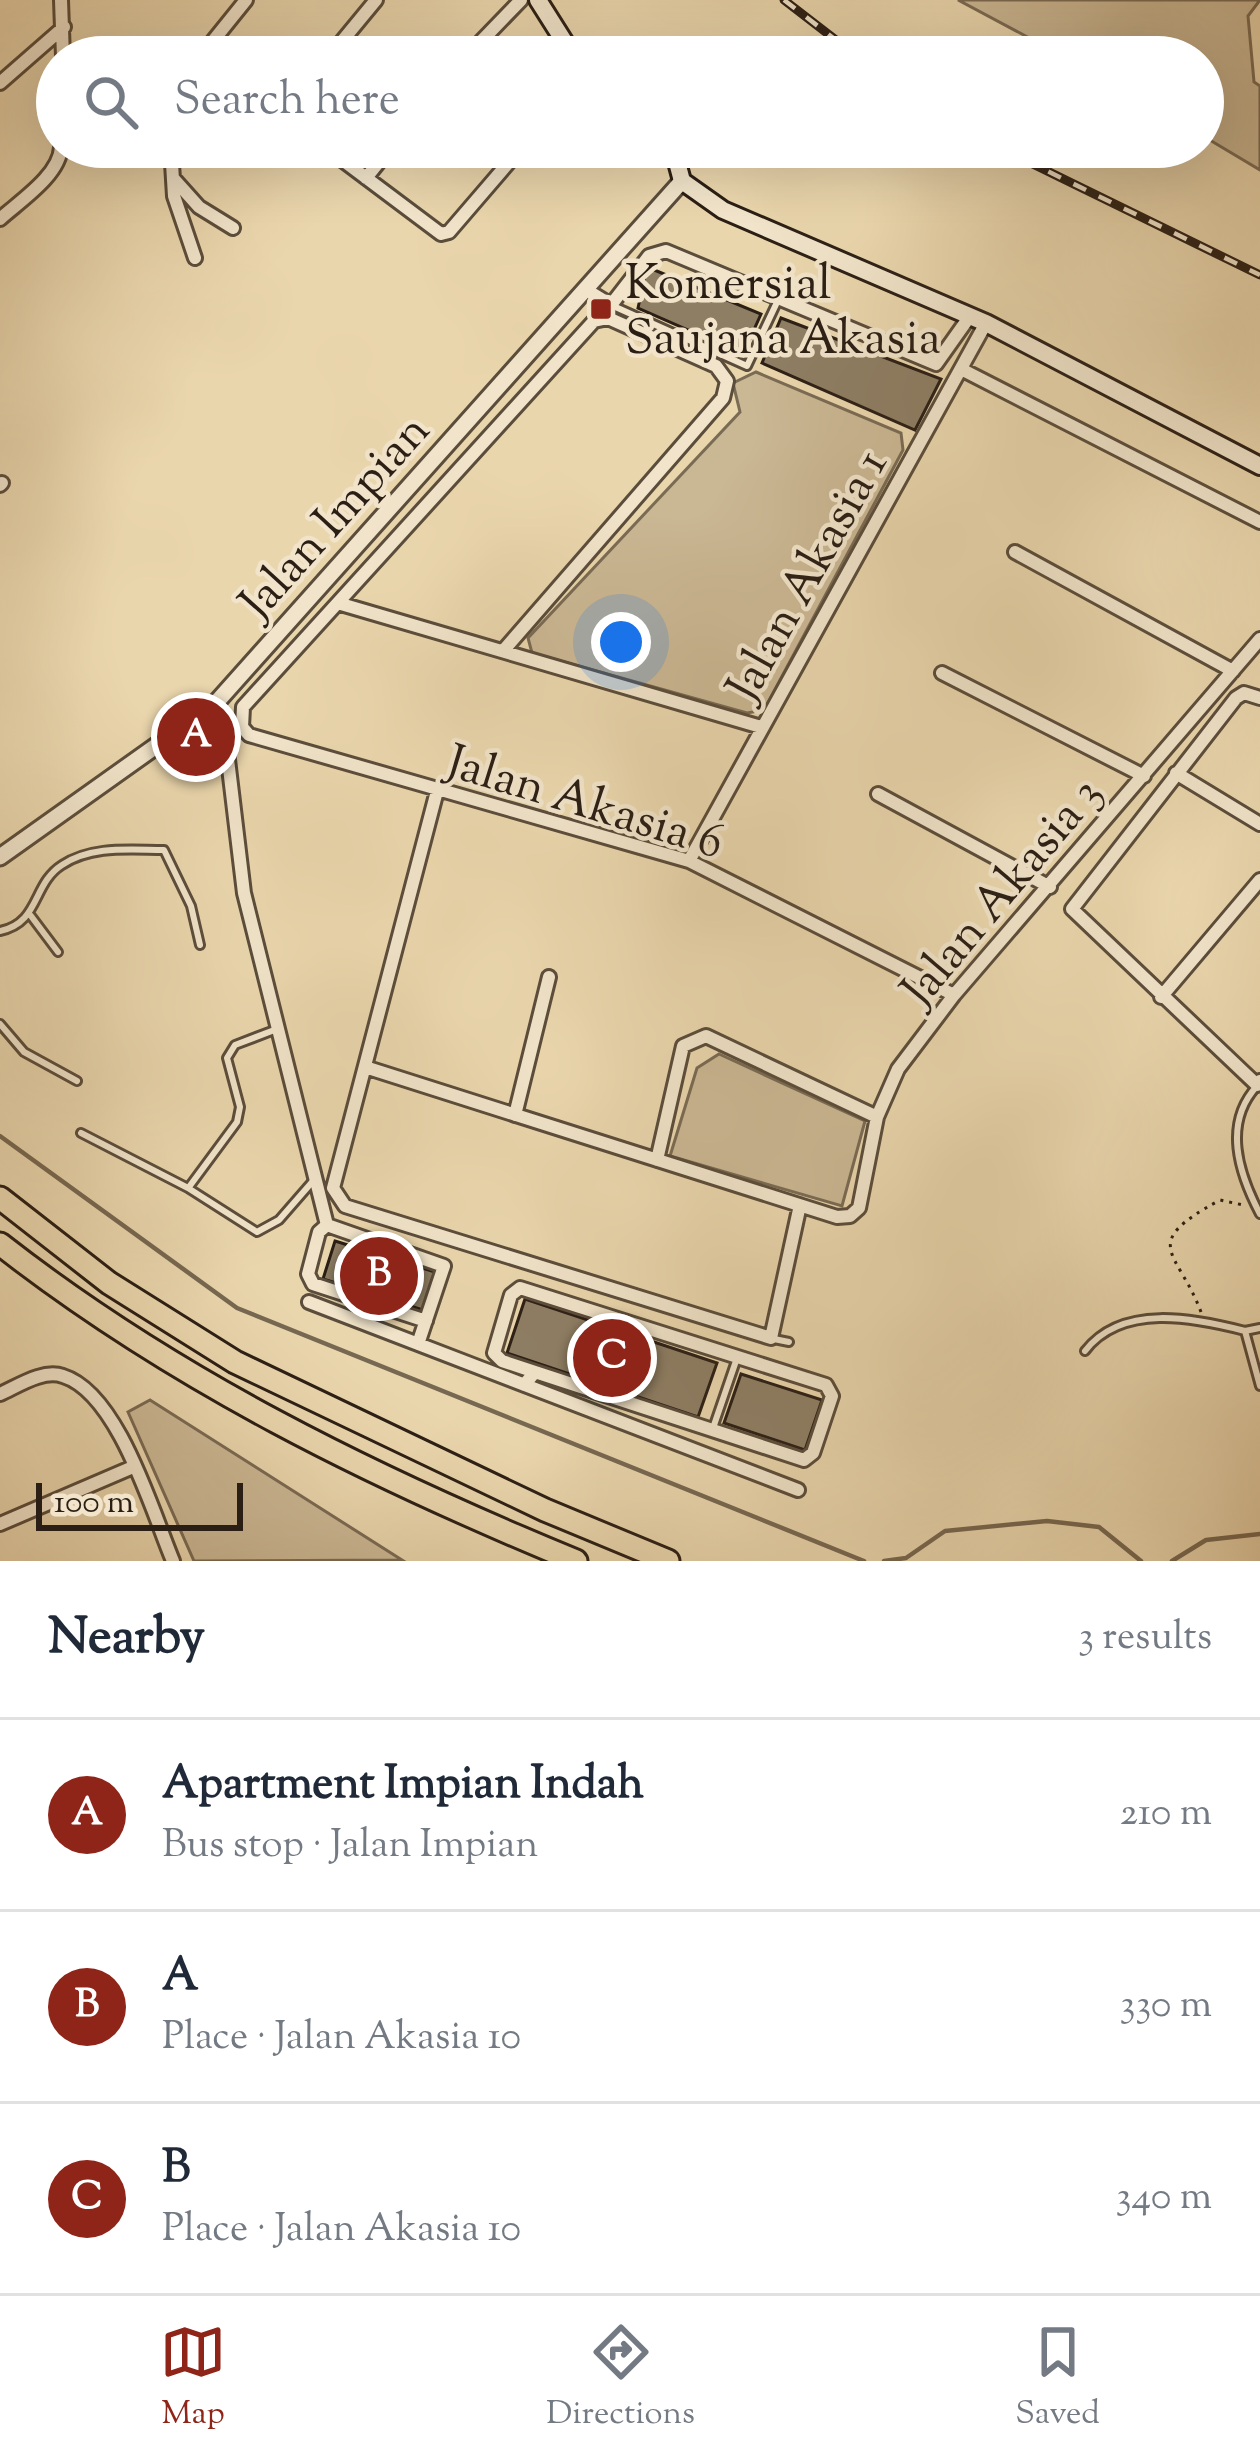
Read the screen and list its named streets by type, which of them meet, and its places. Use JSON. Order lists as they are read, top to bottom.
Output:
{
  "streets": {
    "street": [
      "Jalan Impian",
      "Jalan Akasia 1",
      "Jalan Akasia 6",
      "Jalan Akasia 3"
    ]
  },
  "crossings": [
    ["Jalan Akasia 1", "Jalan Akasia 6"],
    ["Jalan Akasia 6", "Jalan Akasia 3"]
  ],
  "places": {
    "transit": ["Komersial Saujana Akasia"]
  },
  "scale_bar": "100 m",
  "page": {
    "search": "Search here",
    "pins": ["A", "B", "C"],
    "scale": "100 m",
    "heading": ["Nearby", "3 results"],
    "list": [
      {
        "mark": "A",
        "name": "Apartment Impian Indah",
        "note": "Bus stop · Jalan Impian",
        "value": "210 m"
      },
      {
        "mark": "B",
        "name": "A",
        "note": "Place · Jalan Akasia 10",
        "value": "330 m"
      },
      {
        "mark": "C",
        "name": "B",
        "note": "Place · Jalan Akasia 10",
        "value": "340 m"
      }
    ],
    "nav": ["Map", "Directions", "Saved"]
  }
}
